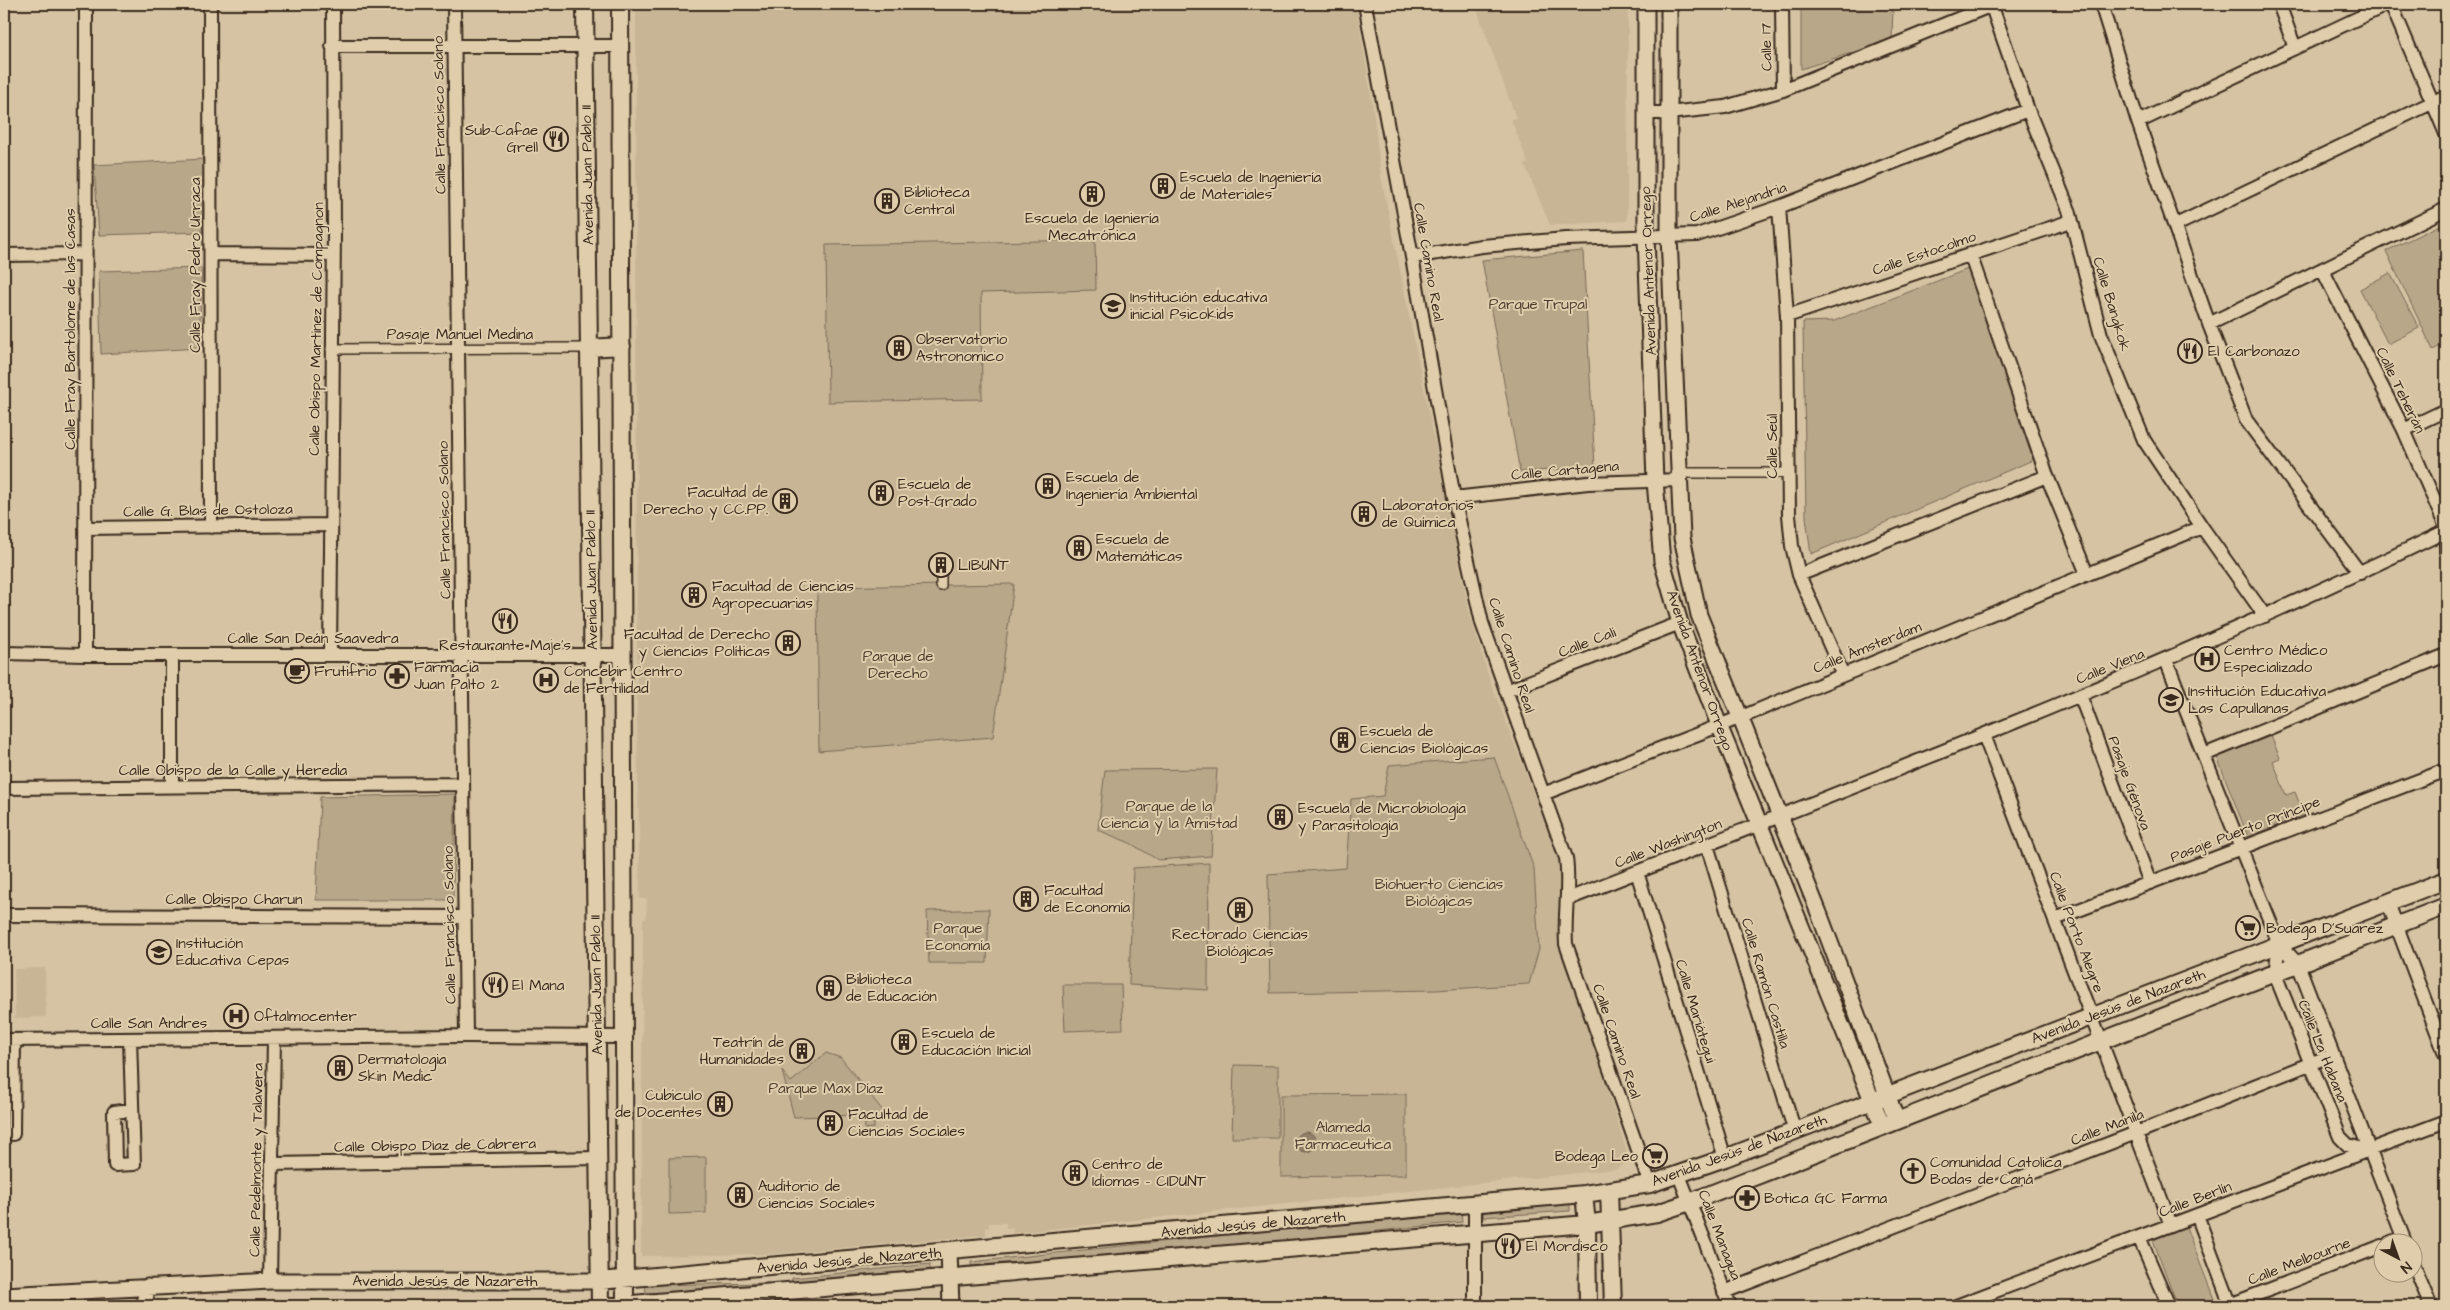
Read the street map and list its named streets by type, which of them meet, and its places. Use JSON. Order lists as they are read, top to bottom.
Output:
{
  "streets": {
    "main road": ["Avenida Juan Pablo II", "Avenida Jesús de Nazareth"],
    "street": [
      "Calle 17",
      "Calle Francisco Solano",
      "Calle Alejandria",
      "Calle Estocolmo",
      "Calle Camino Real",
      "Calle Fray Pedro Urraca",
      "Avenida Antenor Orrego",
      "Calle Bangkok",
      "Calle Fray Bartolome de las Casas",
      "Calle Obispo Martinez de Compagnon",
      "Pasaje Manuel Medina",
      "Calle Teherán",
      "Calle Seúl",
      "Calle Cartagena",
      "Calle G. Blas de Ostoloza",
      "Calle San Deán Saavedra",
      "Calle Cali",
      "Calle Ámsterdam",
      "Calle Viena",
      "Calle Obispo de la Calle y Heredia",
      "Pasaje Génova",
      "Pasaje Puerto Príncipe",
      "Calle Washington",
      "Calle Obispo Charun",
      "Calle Porto Alegre",
      "Calle Ramón Castilla",
      "Calle Mariátegui",
      "Calle San Andres",
      "Calle La Habana",
      "Calle Manila",
      "Calle Obispo Diaz de Cabrera",
      "Calle Pedelmonte y Talavera",
      "Calle Berlín",
      "Calle Managua",
      "Calle Melbourne"
    ]
  },
  "crossings": [
    ["Calle Francisco Solano", "Pasaje Manuel Medina"],
    ["Calle Francisco Solano", "Calle San Deán Saavedra"],
    ["Calle Francisco Solano", "Calle Obispo de la Calle y Heredia"],
    ["Calle Francisco Solano", "Calle Obispo Charun"],
    ["Calle Francisco Solano", "Calle San Andres"],
    ["Avenida Juan Pablo II", "Pasaje Manuel Medina"],
    ["Avenida Juan Pablo II", "Calle San Deán Saavedra"],
    ["Avenida Juan Pablo II", "Avenida Jesús de Nazareth"],
    ["Avenida Juan Pablo II", "Calle San Andres"],
    ["Avenida Juan Pablo II", "Calle Obispo Diaz de Cabrera"],
    ["Calle Alejandria", "Calle Camino Real"],
    ["Calle Alejandria", "Avenida Antenor Orrego"],
    ["Calle Alejandria", "Calle Bangkok"],
    ["Calle Alejandria", "Calle Seúl"],
    ["Calle Estocolmo", "Calle Bangkok"],
    ["Calle Estocolmo", "Calle Seúl"],
    ["Calle Camino Real", "Calle Cartagena"],
    ["Calle Camino Real", "Calle Cali"],
    ["Calle Camino Real", "Calle Ámsterdam"],
    ["Calle Camino Real", "Calle Washington"],
    ["Calle Camino Real", "Avenida Jesús de Nazareth"],
    ["Calle Fray Pedro Urraca", "Calle G. Blas de Ostoloza"],
    ["Avenida Antenor Orrego", "Calle Cartagena"],
    ["Avenida Antenor Orrego", "Calle Cali"],
    ["Avenida Antenor Orrego", "Calle Ámsterdam"],
    ["Avenida Antenor Orrego", "Calle Viena"],
    ["Avenida Antenor Orrego", "Calle Washington"],
    ["Avenida Antenor Orrego", "Avenida Jesús de Nazareth"],
    ["Calle Bangkok", "Calle Ámsterdam"],
    ["Calle Bangkok", "Calle Viena"],
    ["Calle Fray Bartolome de las Casas", "Calle G. Blas de Ostoloza"],
    ["Calle Fray Bartolome de las Casas", "Calle San Deán Saavedra"],
    ["Calle Obispo Martinez de Compagnon", "Pasaje Manuel Medina"],
    ["Calle Obispo Martinez de Compagnon", "Calle G. Blas de Ostoloza"],
    ["Calle Obispo Martinez de Compagnon", "Calle San Deán Saavedra"],
    ["Calle Teherán", "Calle Viena"],
    ["Calle Seúl", "Calle Cartagena"],
    ["Calle Seúl", "Calle Ámsterdam"],
    ["Calle Viena", "Pasaje Génova"],
    ["Calle Viena", "Calle Washington"],
    ["Calle Viena", "Calle Porto Alegre"],
    ["Calle Viena", "Calle La Habana"],
    ["Pasaje Génova", "Pasaje Puerto Príncipe"],
    ["Pasaje Puerto Príncipe", "Calle Porto Alegre"],
    ["Pasaje Puerto Príncipe", "Calle La Habana"],
    ["Calle Washington", "Calle Ramón Castilla"],
    ["Calle Washington", "Calle Mariátegui"],
    ["Calle Porto Alegre", "Avenida Jesús de Nazareth"],
    ["Calle Porto Alegre", "Calle Manila"],
    ["Calle Porto Alegre", "Calle Berlín"],
    ["Calle Ramón Castilla", "Avenida Jesús de Nazareth"],
    ["Avenida Jesús de Nazareth", "Calle Mariátegui"],
    ["Avenida Jesús de Nazareth", "Calle La Habana"],
    ["Avenida Jesús de Nazareth", "Calle Pedelmonte y Talavera"],
    ["Avenida Jesús de Nazareth", "Calle Managua"],
    ["Calle San Andres", "Calle Pedelmonte y Talavera"],
    ["Calle La Habana", "Calle Manila"],
    ["Calle La Habana", "Calle Berlín"],
    ["Calle Manila", "Calle Managua"],
    ["Calle Obispo Diaz de Cabrera", "Calle Pedelmonte y Talavera"]
  ],
  "parks": [
    "Parque Trupal",
    "Parque de Derecho",
    "Parque de la Ciencia y la Amistad",
    "Biohuerto Ciencias Biológicas",
    "Parque Economía",
    "Parque Max Díaz",
    "Alameda Farmaceutica"
  ],
  "places": {
    "restaurant": [
      "Sub-Cafae Grell",
      "El Carbonazo",
      "Restaurante Maje's",
      "El Mana",
      "El Mordisco"
    ],
    "building": [
      "Escuela de Ingeniería de Materiales",
      "Escuela de Igeniería Mecatrónica",
      "Biblioteca Central",
      "Observatorio Astronomico",
      "Escuela de Ingeniería Ambiental",
      "Escuela de Post-Grado",
      "Facultad de Derecho y CC.PP.",
      "Laboratorios de Química",
      "Escuela de Matemáticas",
      "LIBUNT",
      "Facultad de Ciencias Agropecuarias",
      "Facultad de Derecho y Ciencias Políticas",
      "Escuela de Ciencias Biológicas",
      "Escuela de Microbiología y Parasitología",
      "Facultad de Economía",
      "Rectorado Ciencias Biológicas",
      "Biblioteca de Educación",
      "Escuela de Educación Inicial",
      "Teatrín de Humanidades",
      "Dermatologia Skin Medic",
      "Cubiculo de Docentes",
      "Facultad de Ciencias Sociales",
      "Centro de Idiomas - CIDUNT",
      "Auditorio de Ciencias Sociales"
    ],
    "school or university": ["Institución educativa inicial Psicokids", "Institución Educativa Las Capullanas", "Institución Educativa Cepas"],
    "hospital": ["Centro Médico Especializado", "Concebir Centro de Fertilidad", "Oftalmocenter"],
    "cafe": ["Frutifrio"],
    "pharmacy": ["Farmacía Juan Palto 2", "Botica GC Farma"],
    "supermarket": ["Bodega D'Suarez", "Bodega Leo"],
    "church": ["Comunidad Catolica Bodas de Caná"]
  },
  "north": "bottom right"
}
